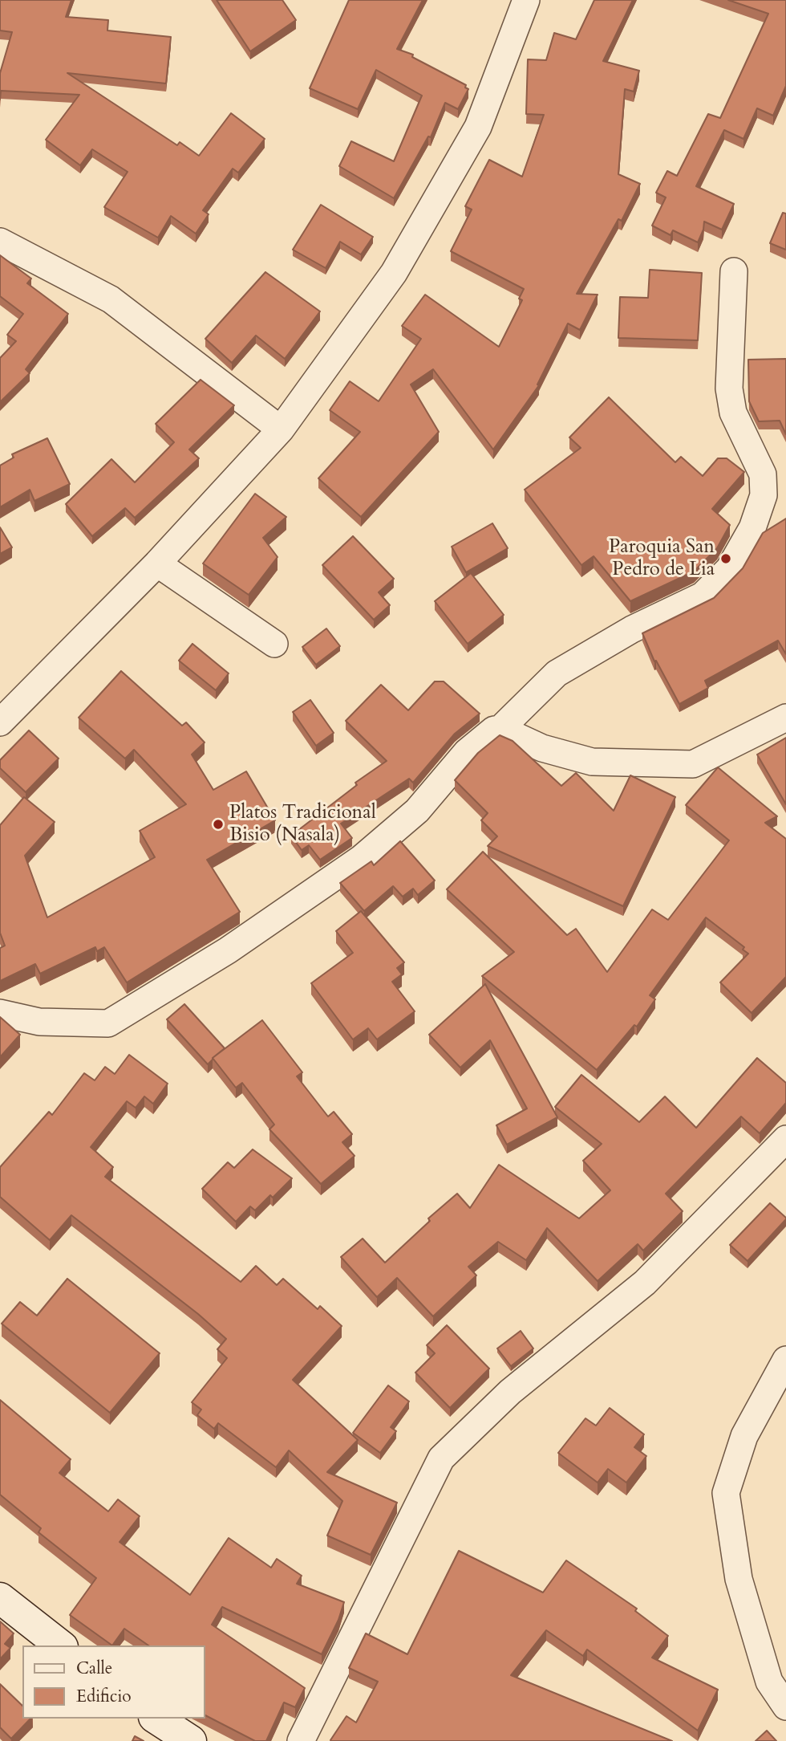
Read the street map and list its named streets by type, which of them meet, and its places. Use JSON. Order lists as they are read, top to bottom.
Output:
{
  "places": ["Paroquia San Pedro de Lia", "Platos Tradicional Bisio (Nasala)"],
  "legend": ["Calle", "Edificio"]
}
